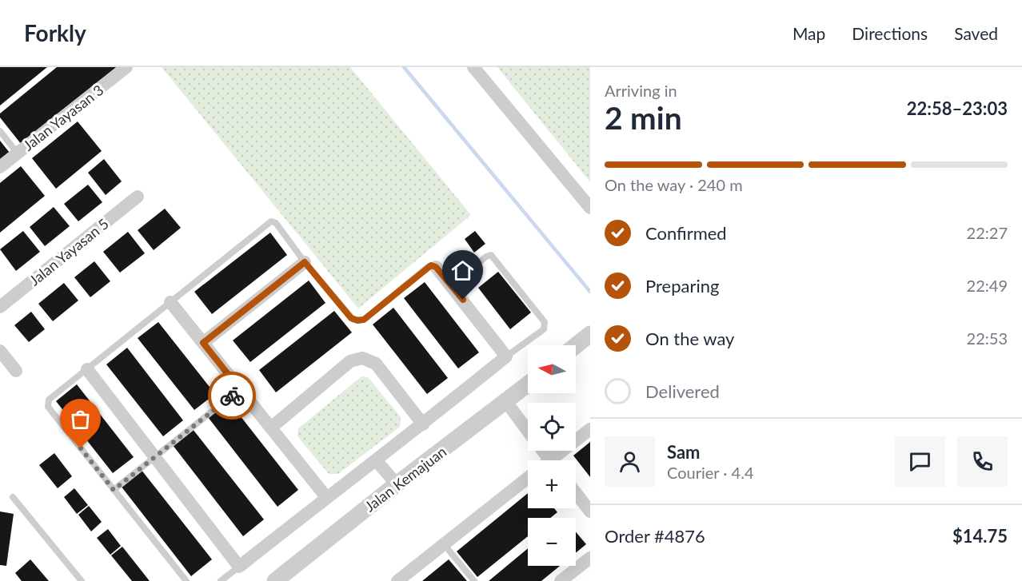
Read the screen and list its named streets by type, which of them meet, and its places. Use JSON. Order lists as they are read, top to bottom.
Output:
{
  "streets": {
    "street": ["Jalan Yayasan 3", "Jalan Yayasan 5", "Jalan Kemajuan"]
  },
  "north": "left",
  "page": {
    "header": "Forkly",
    "nav": ["Map", "Directions", "Saved"],
    "heading": ["2 min", "Arriving in", "22:58–23:03"],
    "panel": [
      "Sam",
      "Courier · 4.4",
      "Order #4876",
      "$14.75"
    ],
    "bar": "On the way · 240 m",
    "list": [
      ["Confirmed", "22:27"],
      ["Preparing", "22:49"],
      ["On the way", "22:53"],
      "Delivered"
    ],
    "map_buttons": ["+", "−"]
  }
}
